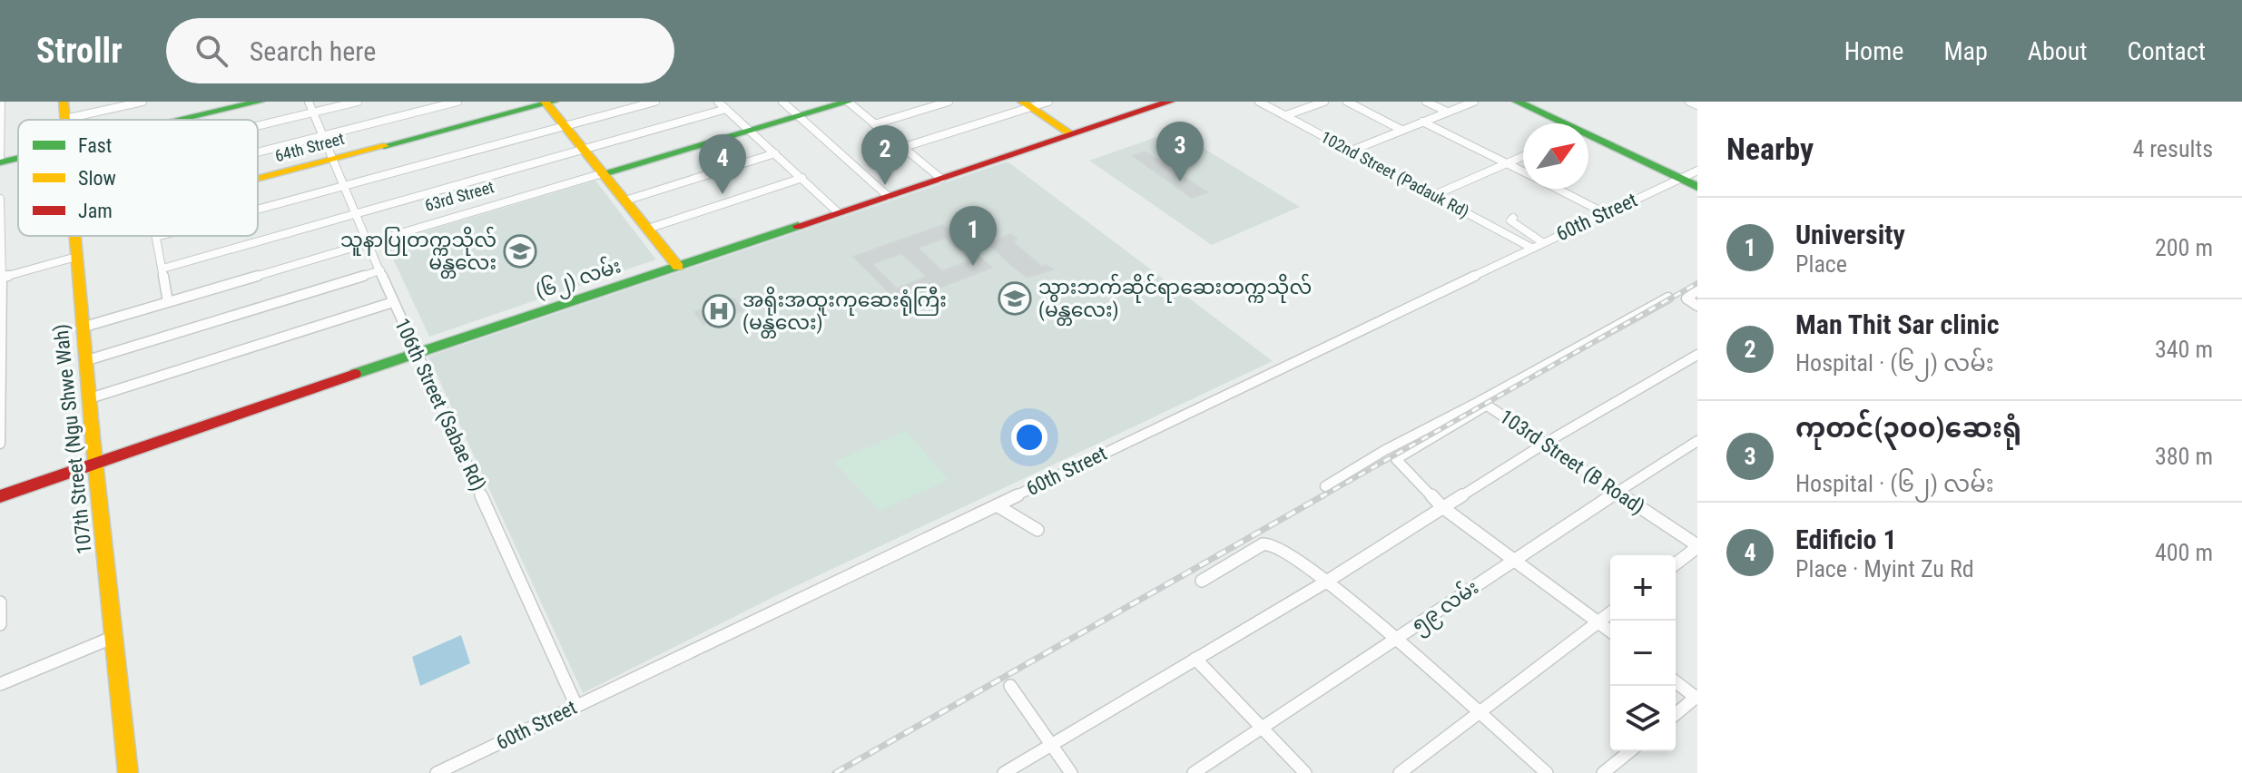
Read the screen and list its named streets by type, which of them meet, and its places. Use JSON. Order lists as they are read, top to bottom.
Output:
{
  "streets": {
    "main road": [
      "64th Street",
      "63rd Street",
      "(၆၂) လမ်း",
      "107th Street (Ngu Shwe Wah)"
    ],
    "street": [
      "102nd Street (Padauk Rd)",
      "60th Street",
      "106th Street (Sabae Rd)",
      "103rd Street (B Road)",
      "၅၉ လမ်း"
    ]
  },
  "crossings": [
    ["64th Street", "106th Street (Sabae Rd)"],
    ["102nd Street (Padauk Rd)", "60th Street"],
    ["63rd Street", "106th Street (Sabae Rd)"],
    ["63rd Street", "107th Street (Ngu Shwe Wah)"],
    ["60th Street", "106th Street (Sabae Rd)"],
    ["(၆၂) လမ်း", "106th Street (Sabae Rd)"],
    ["(၆၂) လမ်း", "107th Street (Ngu Shwe Wah)"],
    ["103rd Street (B Road)", "၅၉ လမ်း"]
  ],
  "places": {
    "school or university": ["သူနာပြုတက္ကသိုလ် မန္တလေး", "သွားဘက်ဆိုင်ရာဆေးတက္ကသိုလ် (မန္တလေး)"],
    "hospital": ["အရိုးအထူးကုဆေးရုံကြီး (မန္တလေး)"]
  },
  "legend": ["Fast", "Slow", "Jam"],
  "north": "top right",
  "page": {
    "header": "Strollr",
    "search": "Search here",
    "nav": [
      "Home",
      "Map",
      "About",
      "Contact"
    ],
    "heading": ["Nearby", "4 results"],
    "pins": [
      "3",
      "2",
      "4",
      "1"
    ],
    "list": [
      {
        "mark": "1",
        "name": "University",
        "note": "Place",
        "value": "200 m"
      },
      {
        "mark": "2",
        "name": "Man Thit Sar clinic",
        "note": "Hospital · (၆၂) လမ်း",
        "value": "340 m"
      },
      {
        "mark": "3",
        "name": "ကုတင်(၃၀၀)ဆေးရုံ",
        "note": "Hospital · (၆၂) လမ်း",
        "value": "380 m"
      },
      {
        "mark": "4",
        "name": "Edificio 1",
        "note": "Place · Myint Zu Rd",
        "value": "400 m"
      }
    ],
    "map_buttons": ["+", "−"]
  }
}
